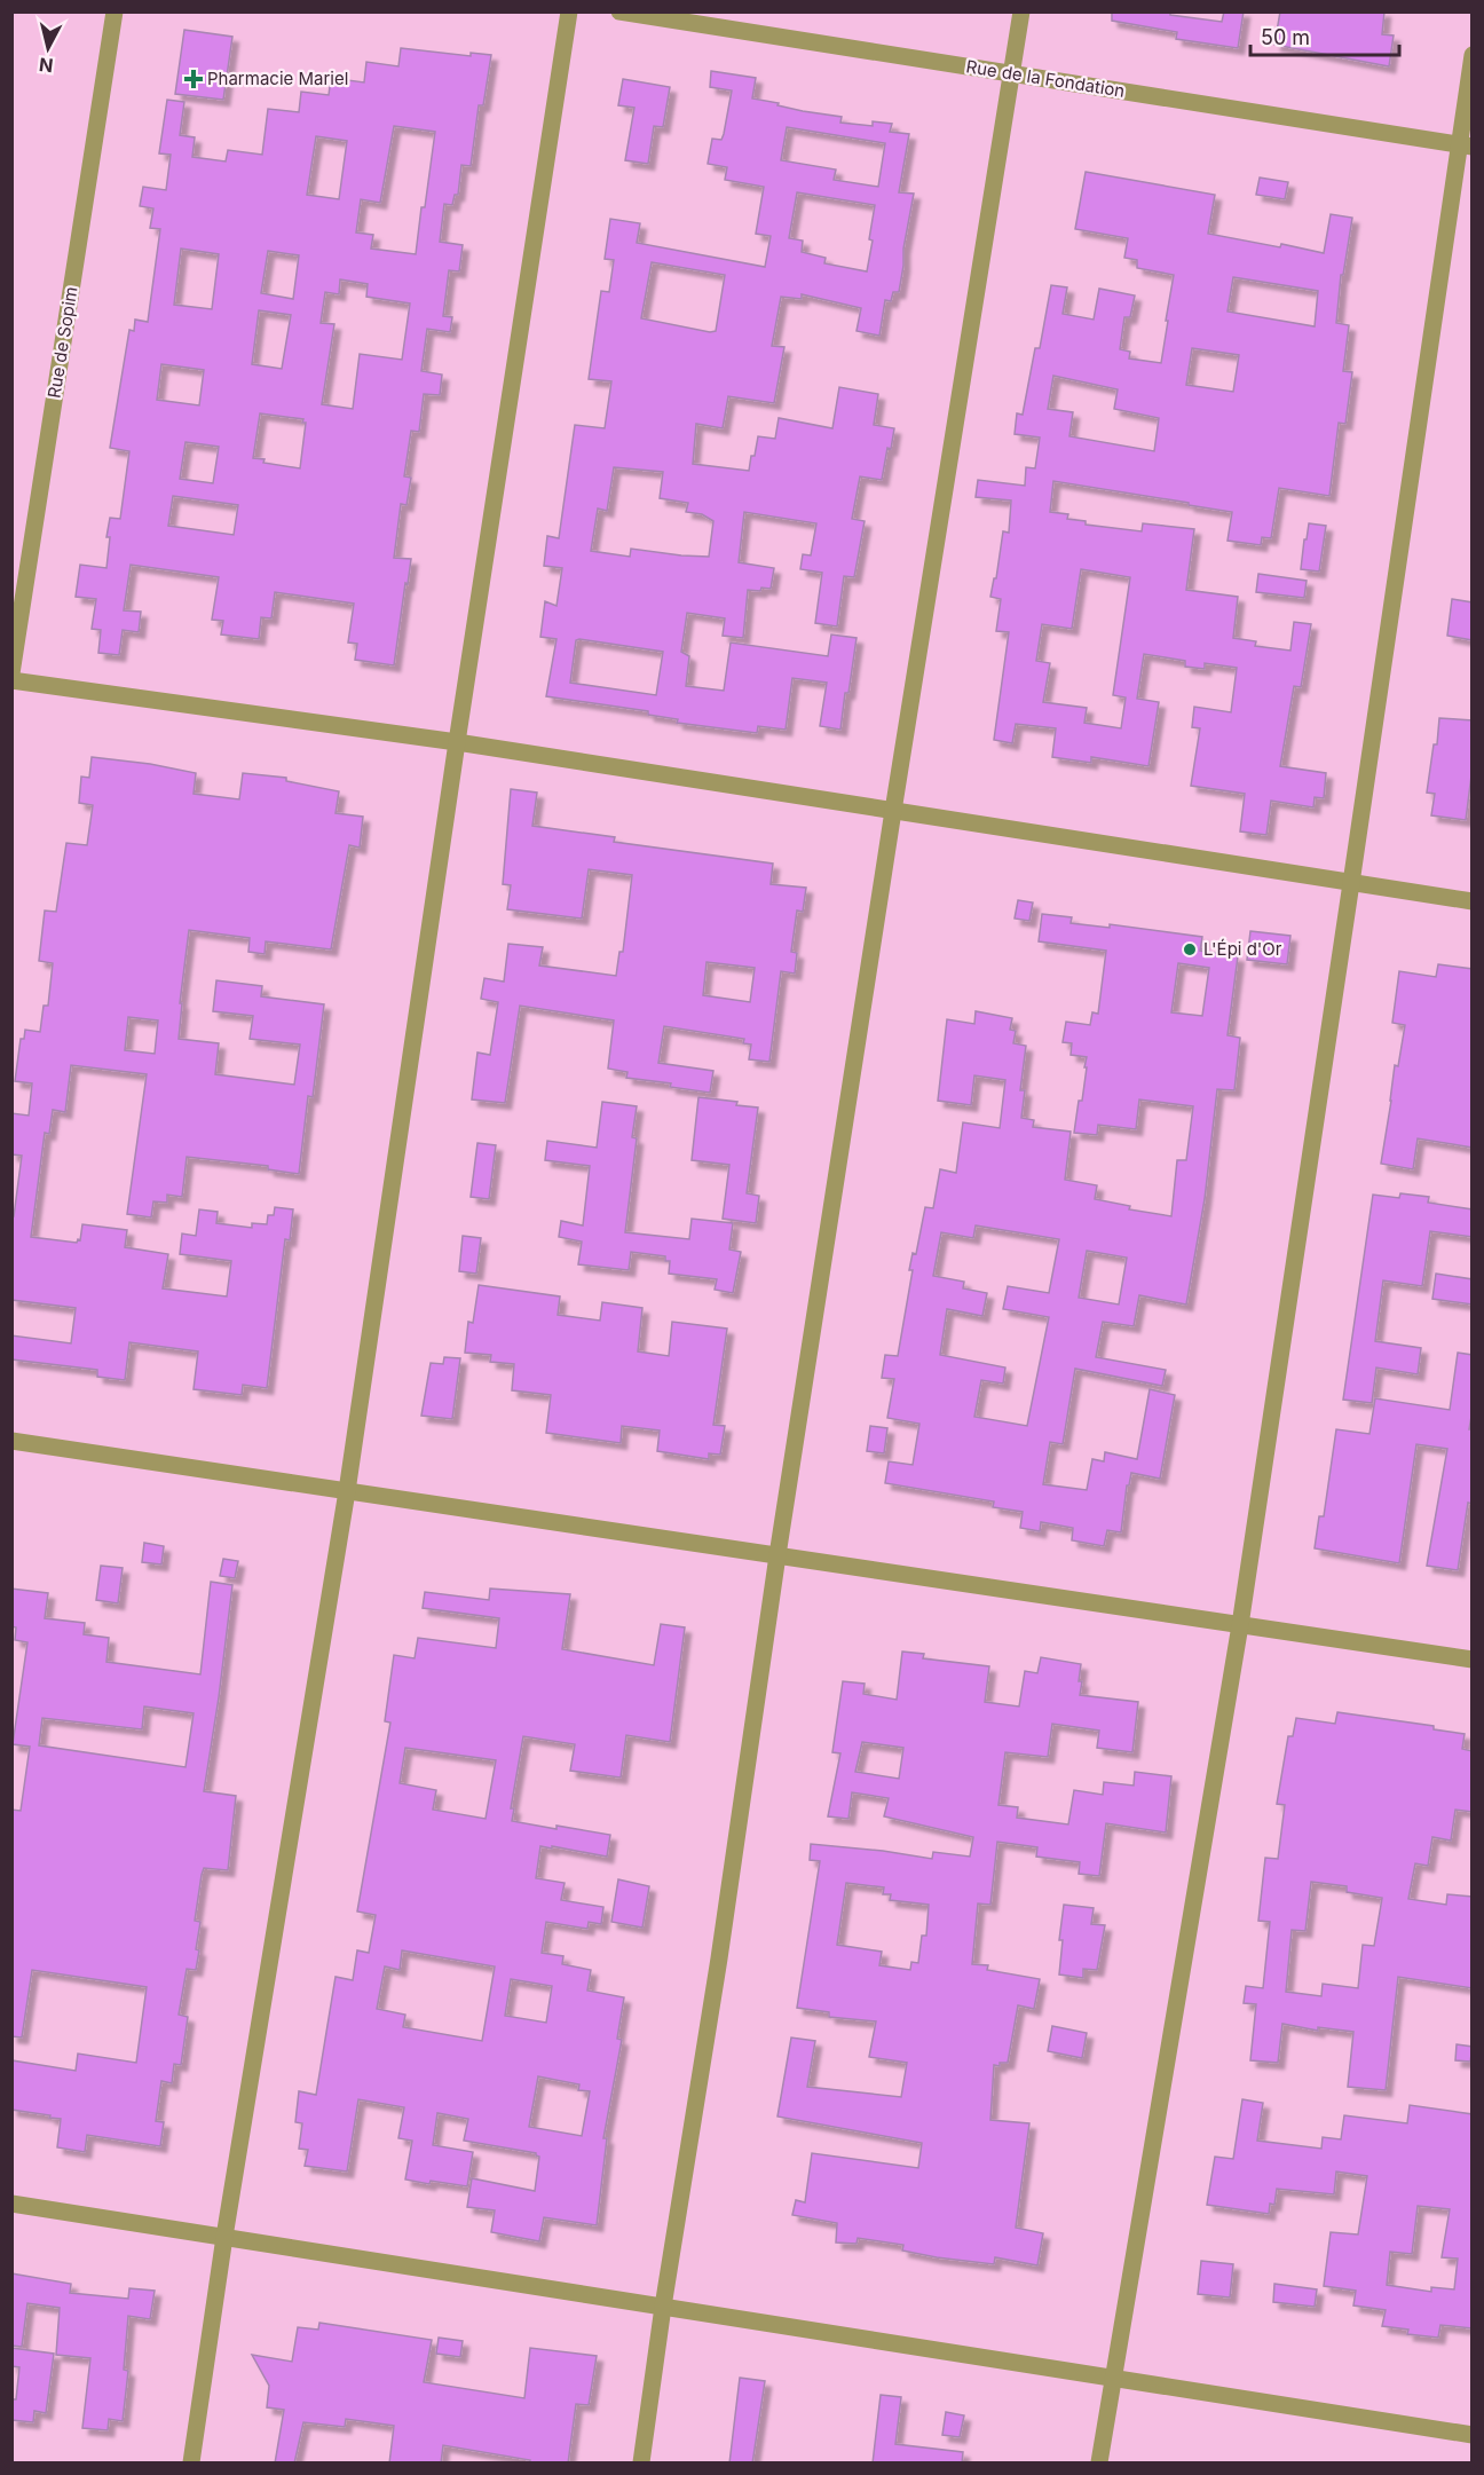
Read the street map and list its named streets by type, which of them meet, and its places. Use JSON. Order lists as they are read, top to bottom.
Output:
{
  "streets": {
    "street": ["Rue de la Fondation", "Rue de Sopim"]
  },
  "places": {
    "health": ["Pharmacie Mariel"],
    "other": ["L'Épi d'Or"]
  },
  "scale_bar": "50 m",
  "north": "bottom"
}
